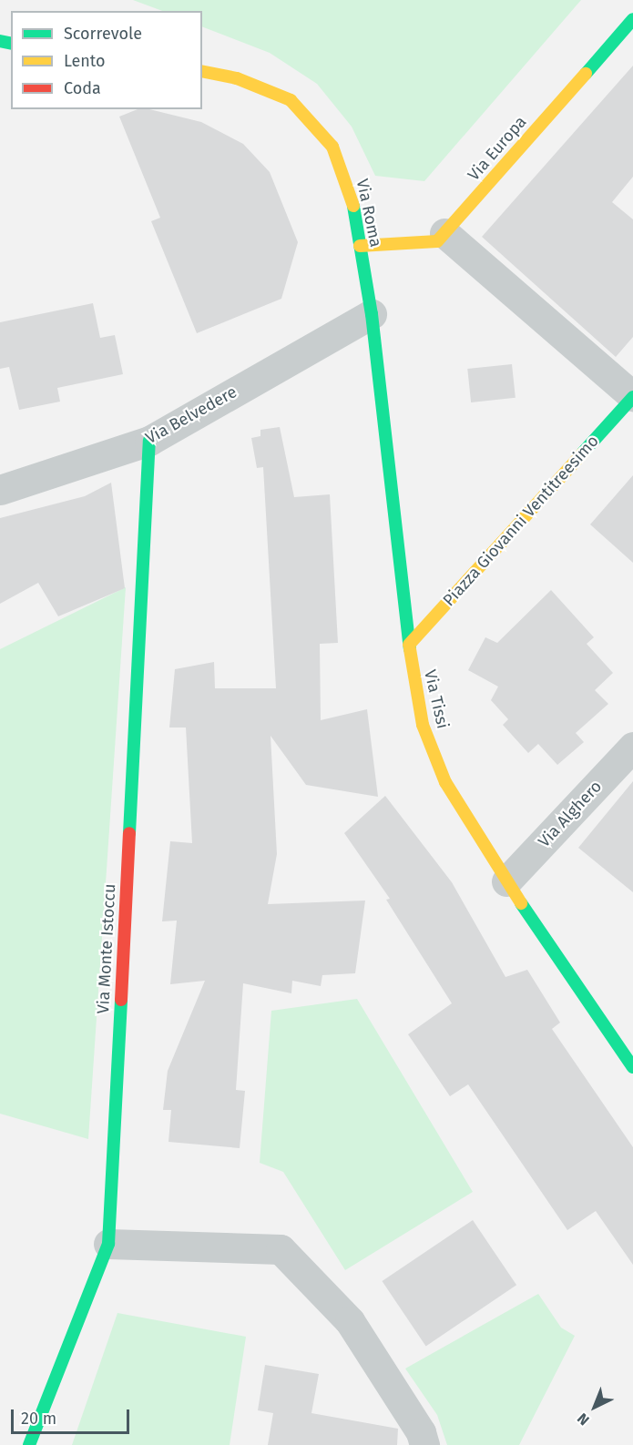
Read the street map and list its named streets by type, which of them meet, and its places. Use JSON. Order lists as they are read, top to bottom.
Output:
{
  "streets": {
    "street": [
      "Via Europa",
      "Via Roma",
      "Via Belvedere",
      "Piazza Giovanni Ventitreesimo",
      "Via Tissi",
      "Via Alghero",
      "Via Monte Istoccu"
    ]
  },
  "crossings": [
    ["Via Europa", "Via Roma"],
    ["Via Europa", "Piazza Giovanni Ventitreesimo"],
    ["Via Roma", "Via Belvedere"],
    ["Via Roma", "Via Tissi"],
    ["Via Belvedere", "Via Tissi"],
    ["Via Belvedere", "Via Monte Istoccu"],
    ["Piazza Giovanni Ventitreesimo", "Via Tissi"],
    ["Via Tissi", "Via Alghero"]
  ],
  "legend": ["Scorrevole", "Lento", "Coda"],
  "scale_bar": "20 m",
  "north": "bottom left"
}
